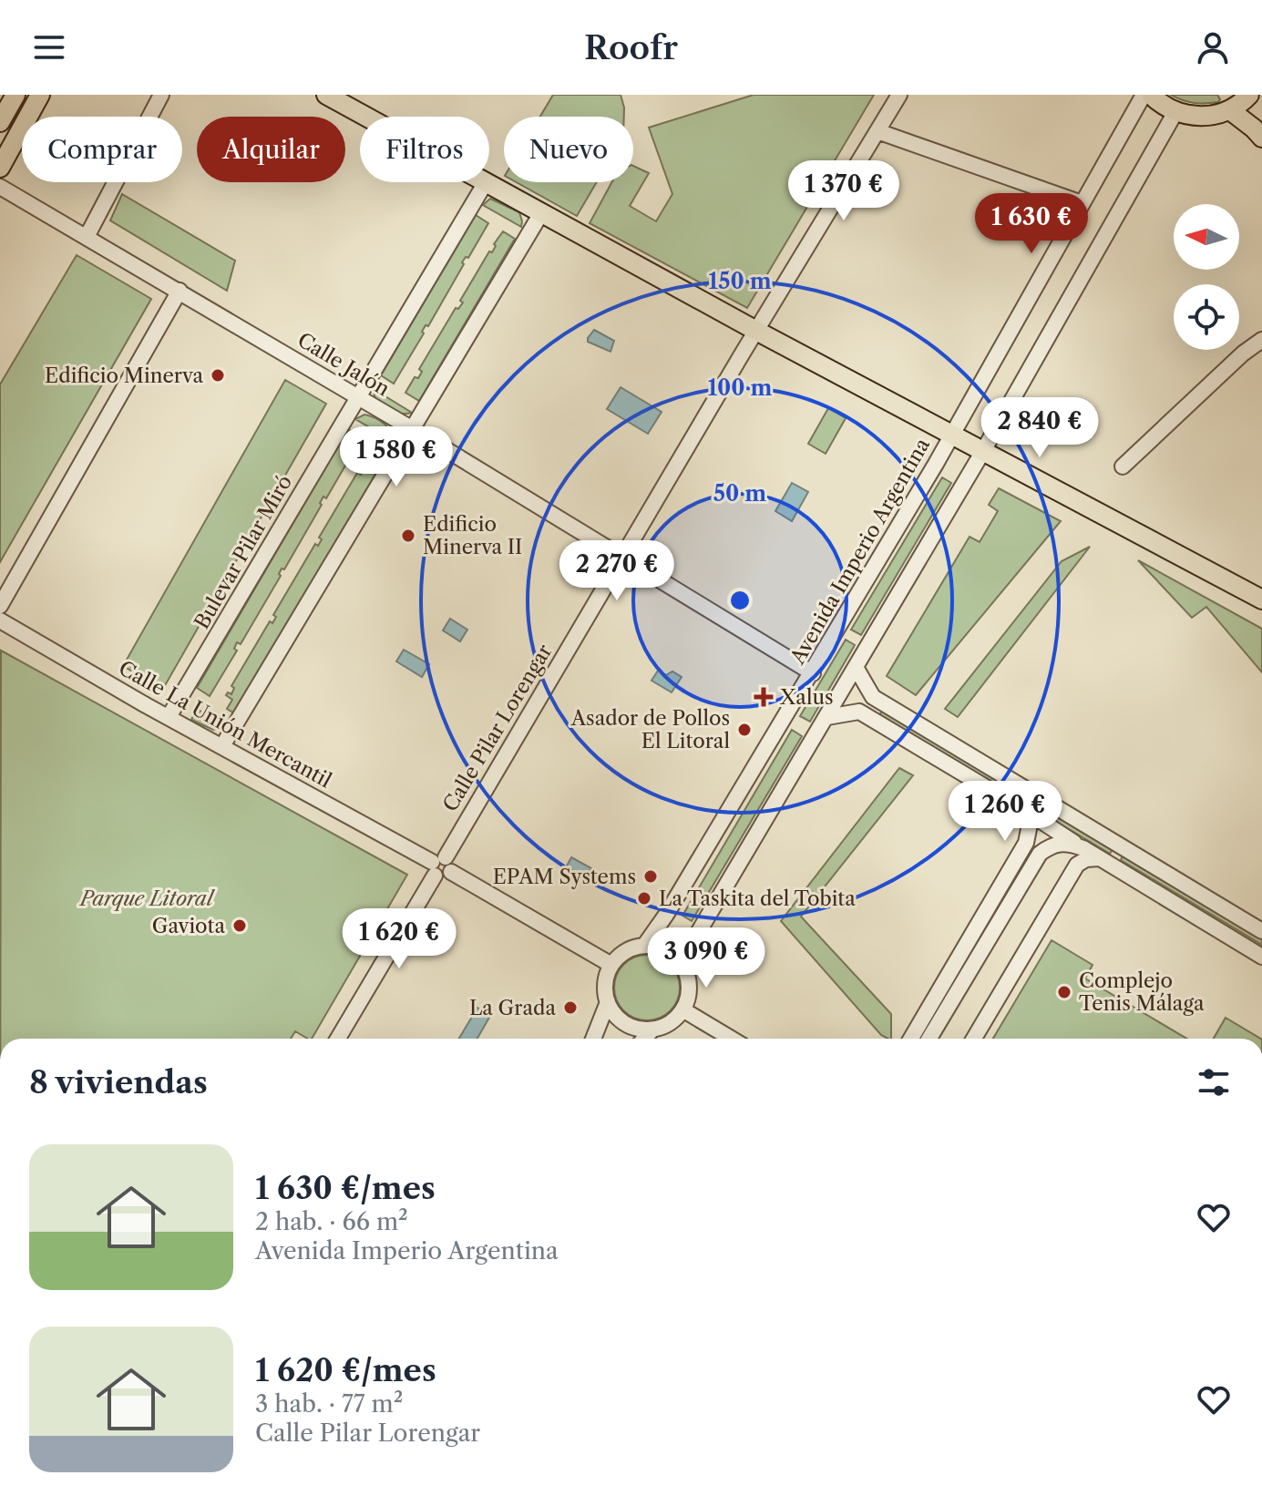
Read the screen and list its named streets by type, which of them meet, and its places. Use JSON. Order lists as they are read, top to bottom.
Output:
{
  "streets": {
    "street": [
      "Calle Jalón",
      "Avenida Imperio Argentina",
      "Bulevar Pilar Miró",
      "Calle La Unión Mercantil",
      "Calle Pilar Lorengar"
    ]
  },
  "crossings": [
    ["Calle Jalón", "Avenida Imperio Argentina"],
    ["Calle Jalón", "Bulevar Pilar Miró"],
    ["Calle Jalón", "Calle Pilar Lorengar"],
    ["Bulevar Pilar Miró", "Calle La Unión Mercantil"],
    ["Calle La Unión Mercantil", "Calle Pilar Lorengar"]
  ],
  "parks": ["Parque Litoral"],
  "places": {
    "other": [
      "Edificio Minerva",
      "Edificio Minerva II",
      "Asador de Pollos El Litoral",
      "EPAM Systems",
      "La Taskita del Tobita",
      "Gaviota",
      "Complejo Tenis Málaga",
      "La Grada"
    ],
    "health": ["Xalus"]
  },
  "north": "left",
  "page": {
    "header": "Roofr",
    "chip": [
      "Comprar",
      "Alquilar",
      "Filtros",
      "Nuevo"
    ],
    "price": [
      "1 370 €",
      "1 630 €",
      "2 840 €",
      "1 580 €",
      "2 270 €",
      "1 260 €",
      "1 620 €",
      "3 090 €"
    ],
    "heading": "8 viviendas",
    "list": [
      {
        "name": "1 630 €/mes",
        "note": "2 hab. · 66 m² · Avenida Imperio Argentina"
      },
      {
        "name": "1 620 €/mes",
        "note": "3 hab. · 77 m² · Calle Pilar Lorengar"
      }
    ]
  },
  "rings": ["150 m", "100 m", "50 m"]
}
